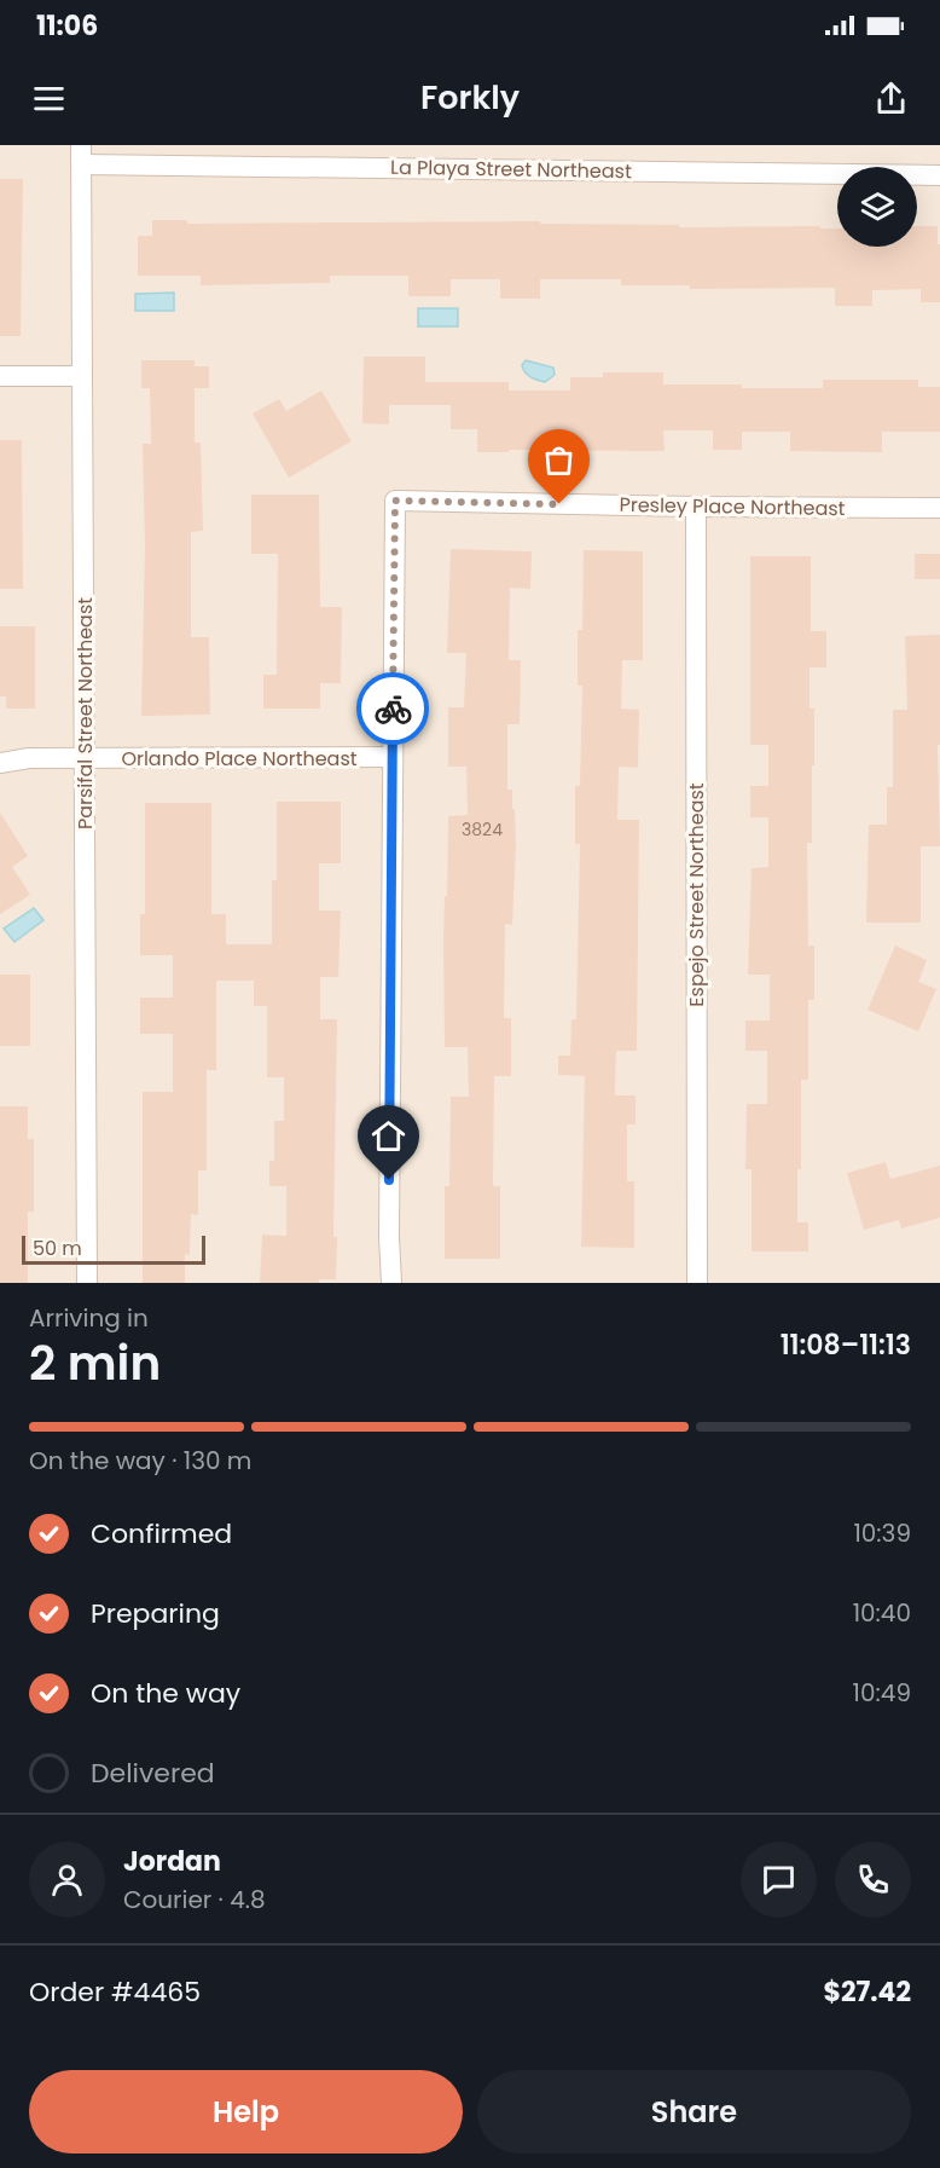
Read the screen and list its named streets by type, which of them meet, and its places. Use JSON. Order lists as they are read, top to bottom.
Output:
{
  "streets": {
    "street": [
      "La Playa Street Northeast",
      "Presley Place Northeast",
      "Parsifal Street Northeast",
      "Orlando Place Northeast",
      "Espejo Street Northeast"
    ]
  },
  "crossings": [
    ["La Playa Street Northeast", "Parsifal Street Northeast"],
    ["Presley Place Northeast", "Orlando Place Northeast"],
    ["Presley Place Northeast", "Espejo Street Northeast"],
    ["Parsifal Street Northeast", "Orlando Place Northeast"]
  ],
  "house_numbers": ["3824"],
  "scale_bar": "50 m",
  "page": {
    "status": "11:06",
    "header": "Forkly",
    "scale": "50 m",
    "heading": ["2 min", "Arriving in", "11:08–11:13"],
    "panel": [
      "Jordan",
      "Courier · 4.8",
      "Order #4465",
      "$27.42"
    ],
    "bar": "On the way · 130 m",
    "list": [
      ["Confirmed", "10:39"],
      ["Preparing", "10:40"],
      ["On the way", "10:49"],
      "Delivered"
    ],
    "buttons": ["Help", "Share"]
  }
}
